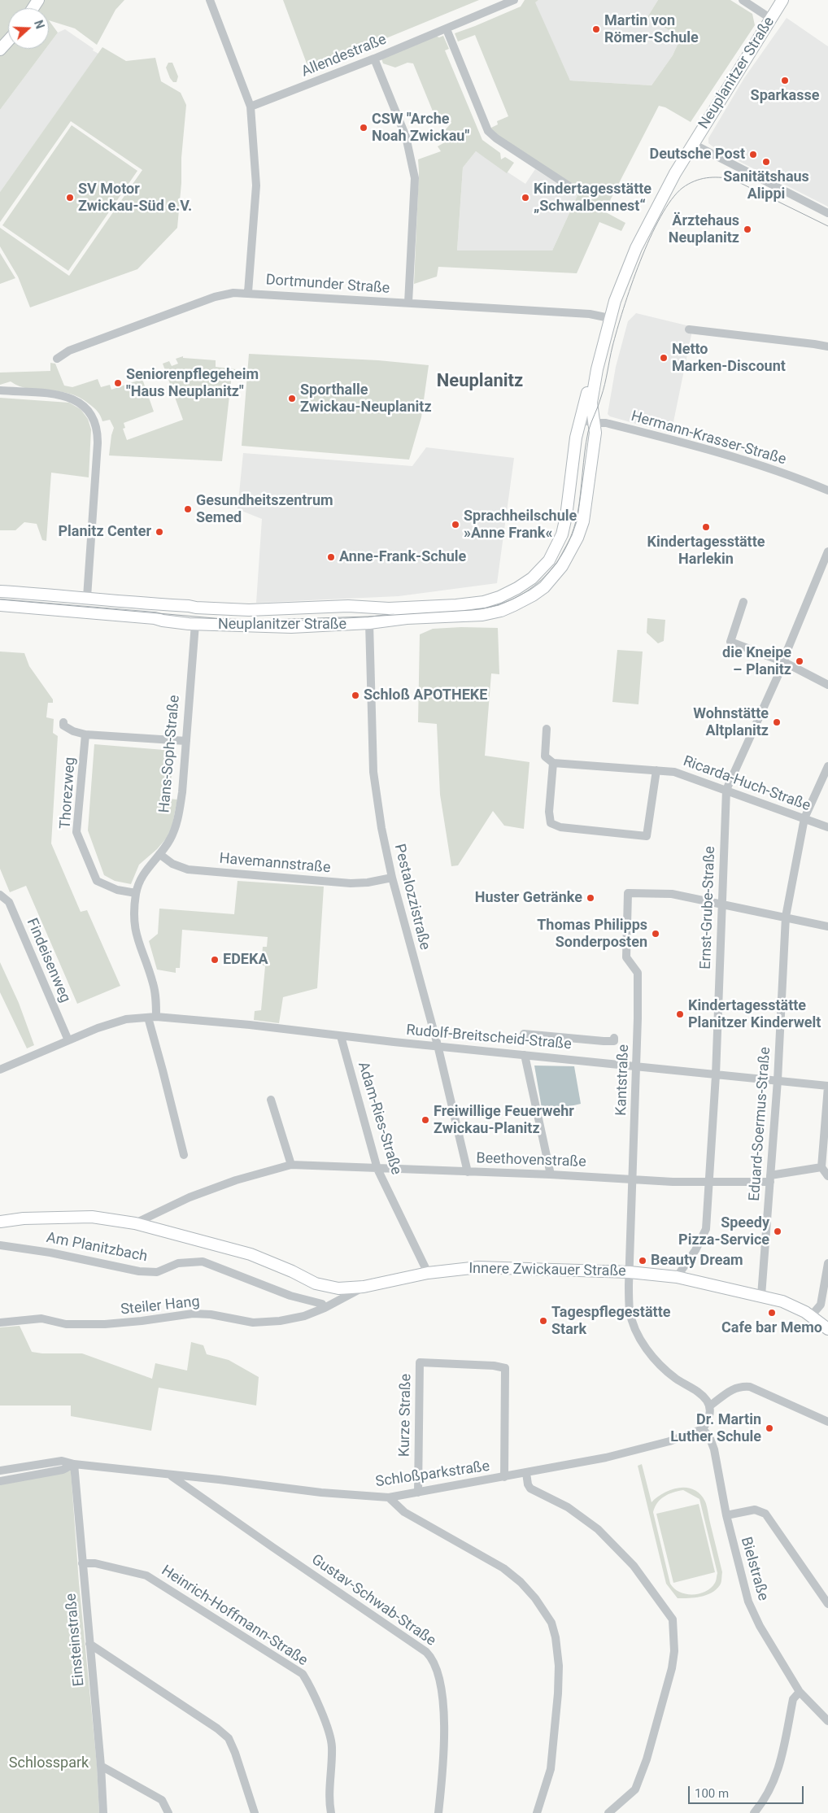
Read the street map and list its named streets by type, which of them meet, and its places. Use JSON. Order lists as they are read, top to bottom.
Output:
{
  "streets": {
    "street": [
      "Allendestraße",
      "Neuplanitzer Straße",
      "Dortmunder Straße",
      "Hermann-Krasser-Straße",
      "Hans-Soph-Straße",
      "Ricarda-Huch-Straße",
      "Thorezweg",
      "Havemannstraße",
      "Pestalozzistraße",
      "Ernst-Grube-Straße",
      "Findeisenweg",
      "Rudolf-Breitscheid-Straße",
      "Kantstraße",
      "Adam-Ries-Straße",
      "Eduard-Soermus-Straße",
      "Beethovenstraße",
      "Am Planitzbach",
      "Innere Zwickauer Straße",
      "Steiler Hang",
      "Kurze Straße",
      "Schloßparkstraße",
      "Bielstraße",
      "Gustav-Schwab-Straße",
      "Heinrich-Hoffmann-Straße",
      "Einsteinstraße"
    ]
  },
  "crossings": [
    ["Neuplanitzer Straße", "Dortmunder Straße"],
    ["Neuplanitzer Straße", "Hermann-Krasser-Straße"],
    ["Neuplanitzer Straße", "Hans-Soph-Straße"],
    ["Neuplanitzer Straße", "Pestalozzistraße"],
    ["Hans-Soph-Straße", "Thorezweg"],
    ["Hans-Soph-Straße", "Havemannstraße"],
    ["Hans-Soph-Straße", "Rudolf-Breitscheid-Straße"],
    ["Ricarda-Huch-Straße", "Ernst-Grube-Straße"],
    ["Ricarda-Huch-Straße", "Eduard-Soermus-Straße"],
    ["Havemannstraße", "Pestalozzistraße"],
    ["Pestalozzistraße", "Rudolf-Breitscheid-Straße"],
    ["Pestalozzistraße", "Beethovenstraße"],
    ["Ernst-Grube-Straße", "Rudolf-Breitscheid-Straße"],
    ["Ernst-Grube-Straße", "Kantstraße"],
    ["Ernst-Grube-Straße", "Beethovenstraße"],
    ["Ernst-Grube-Straße", "Innere Zwickauer Straße"],
    ["Findeisenweg", "Rudolf-Breitscheid-Straße"],
    ["Rudolf-Breitscheid-Straße", "Kantstraße"],
    ["Rudolf-Breitscheid-Straße", "Adam-Ries-Straße"],
    ["Rudolf-Breitscheid-Straße", "Eduard-Soermus-Straße"],
    ["Kantstraße", "Beethovenstraße"],
    ["Kantstraße", "Innere Zwickauer Straße"],
    ["Adam-Ries-Straße", "Beethovenstraße"],
    ["Adam-Ries-Straße", "Innere Zwickauer Straße"],
    ["Eduard-Soermus-Straße", "Beethovenstraße"],
    ["Eduard-Soermus-Straße", "Innere Zwickauer Straße"],
    ["Beethovenstraße", "Innere Zwickauer Straße"],
    ["Am Planitzbach", "Steiler Hang"],
    ["Innere Zwickauer Straße", "Steiler Hang"],
    ["Kurze Straße", "Schloßparkstraße"],
    ["Schloßparkstraße", "Bielstraße"],
    ["Schloßparkstraße", "Gustav-Schwab-Straße"],
    ["Schloßparkstraße", "Einsteinstraße"],
    ["Heinrich-Hoffmann-Straße", "Einsteinstraße"]
  ],
  "districts": ["Neuplanitz"],
  "parks": ["Schlosspark"],
  "places": [
    "Martin von Römer-Schule",
    "Sparkasse",
    "CSW \"Arche Noah Zwickau\"",
    "Deutsche Post",
    "Sanitätshaus Alippi",
    "SV Motor Zwickau-Süd e.V.",
    "Kindertagesstätte „Schwalbennest“",
    "Ärztehaus Neuplanitz",
    "Netto Marken-Discount",
    "Seniorenpflegeheim \"Haus Neuplanitz\"",
    "Sporthalle Zwickau-Neuplanitz",
    "Gesundheitszentrum Semed",
    "Sprachheilschule »Anne Frank«",
    "Kindertagesstätte Harlekin",
    "Planitz Center",
    "Anne-Frank-Schule",
    "die Kneipe – Planitz",
    "Schloß APOTHEKE",
    "Wohnstätte Altplanitz",
    "Huster Getränke",
    "Thomas Philipps Sonderposten",
    "EDEKA",
    "Kindertagesstätte Planitzer Kinderwelt",
    "Freiwillige Feuerwehr Zwickau-Planitz",
    "Speedy Pizza-Service",
    "Beauty Dream",
    "Cafe bar Memo",
    "Tagespflegestätte Stark",
    "Dr. Martin Luther Schule"
  ],
  "scale_bar": "100 m",
  "north": "right"
}
